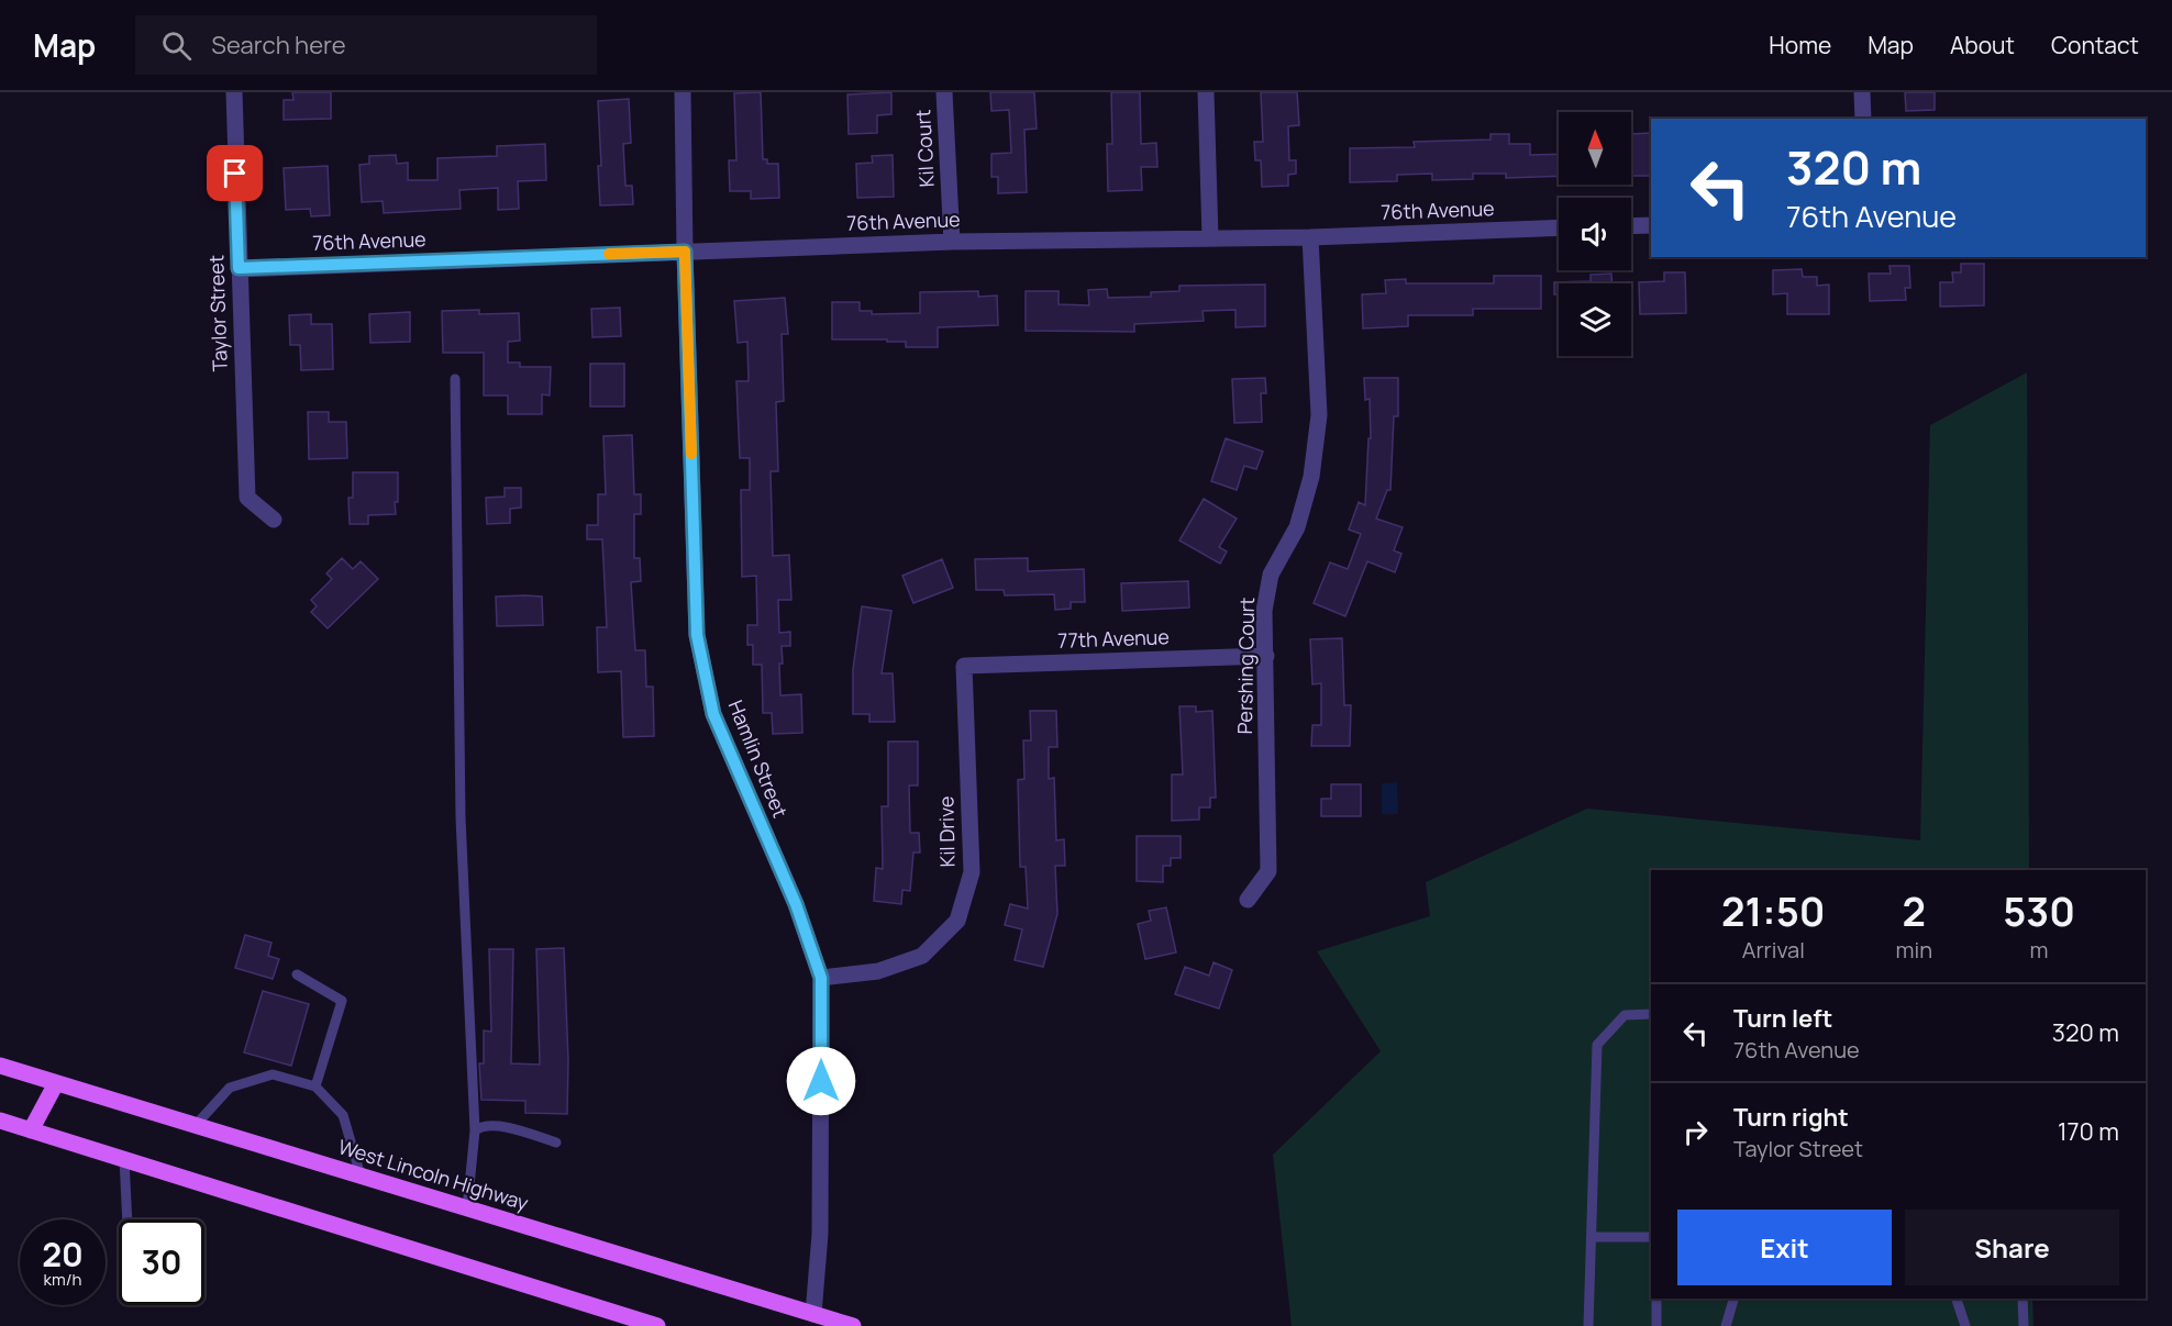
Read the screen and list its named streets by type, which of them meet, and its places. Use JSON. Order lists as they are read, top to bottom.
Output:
{
  "streets": {
    "main road": ["West Lincoln Highway"],
    "street": [
      "Kil Court",
      "76th Avenue",
      "Taylor Street",
      "77th Avenue",
      "Pershing Court",
      "Hamlin Street",
      "Kil Drive"
    ]
  },
  "crossings": [
    ["Kil Court", "76th Avenue"],
    ["76th Avenue", "Taylor Street"],
    ["76th Avenue", "Pershing Court"],
    ["76th Avenue", "Hamlin Street"],
    ["77th Avenue", "Pershing Court"],
    ["77th Avenue", "Kil Drive"],
    ["Hamlin Street", "Kil Drive"],
    ["Hamlin Street", "West Lincoln Highway"]
  ],
  "north": "top",
  "page": {
    "header": "Map",
    "search": "Search here",
    "nav": [
      "Home",
      "Map",
      "About",
      "Contact"
    ],
    "turn": ["320 m", "76th Avenue"],
    "eta": [
      "21:50",
      "Arrival",
      "2",
      "min",
      "530",
      "m"
    ],
    "list": [
      {
        "name": "Turn left",
        "note": "76th Avenue",
        "value": "320 m"
      },
      {
        "name": "Turn right",
        "note": "Taylor Street",
        "value": "170 m"
      }
    ],
    "buttons": ["Exit", "Share"],
    "speed": "20 km/h",
    "limit": "30"
  }
}
